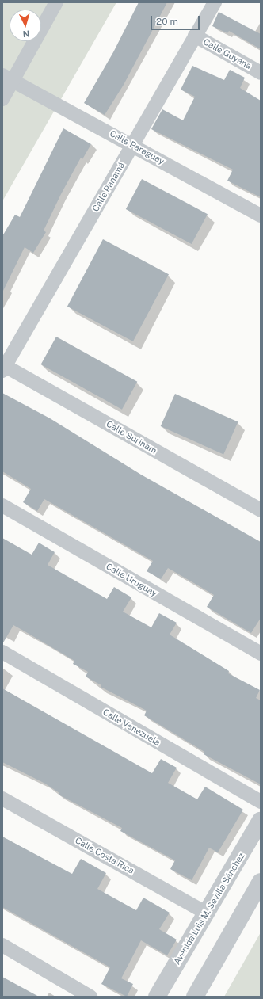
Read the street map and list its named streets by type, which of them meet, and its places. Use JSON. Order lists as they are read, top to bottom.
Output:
{
  "streets": {
    "street": [
      "Calle Guyana",
      "Calle Paraguay",
      "Calle Panamá",
      "Calle Surinam",
      "Calle Uruguay",
      "Calle Venezuela",
      "Calle Costa Rica",
      "Avenida Luis M. Sevilla Sánchez"
    ]
  },
  "crossings": [
    ["Calle Guyana", "Calle Panamá"],
    ["Calle Paraguay", "Calle Panamá"],
    ["Calle Panamá", "Calle Surinam"],
    ["Calle Costa Rica", "Avenida Luis M. Sevilla Sánchez"]
  ],
  "scale_bar": "20 m",
  "north": "bottom"
}
